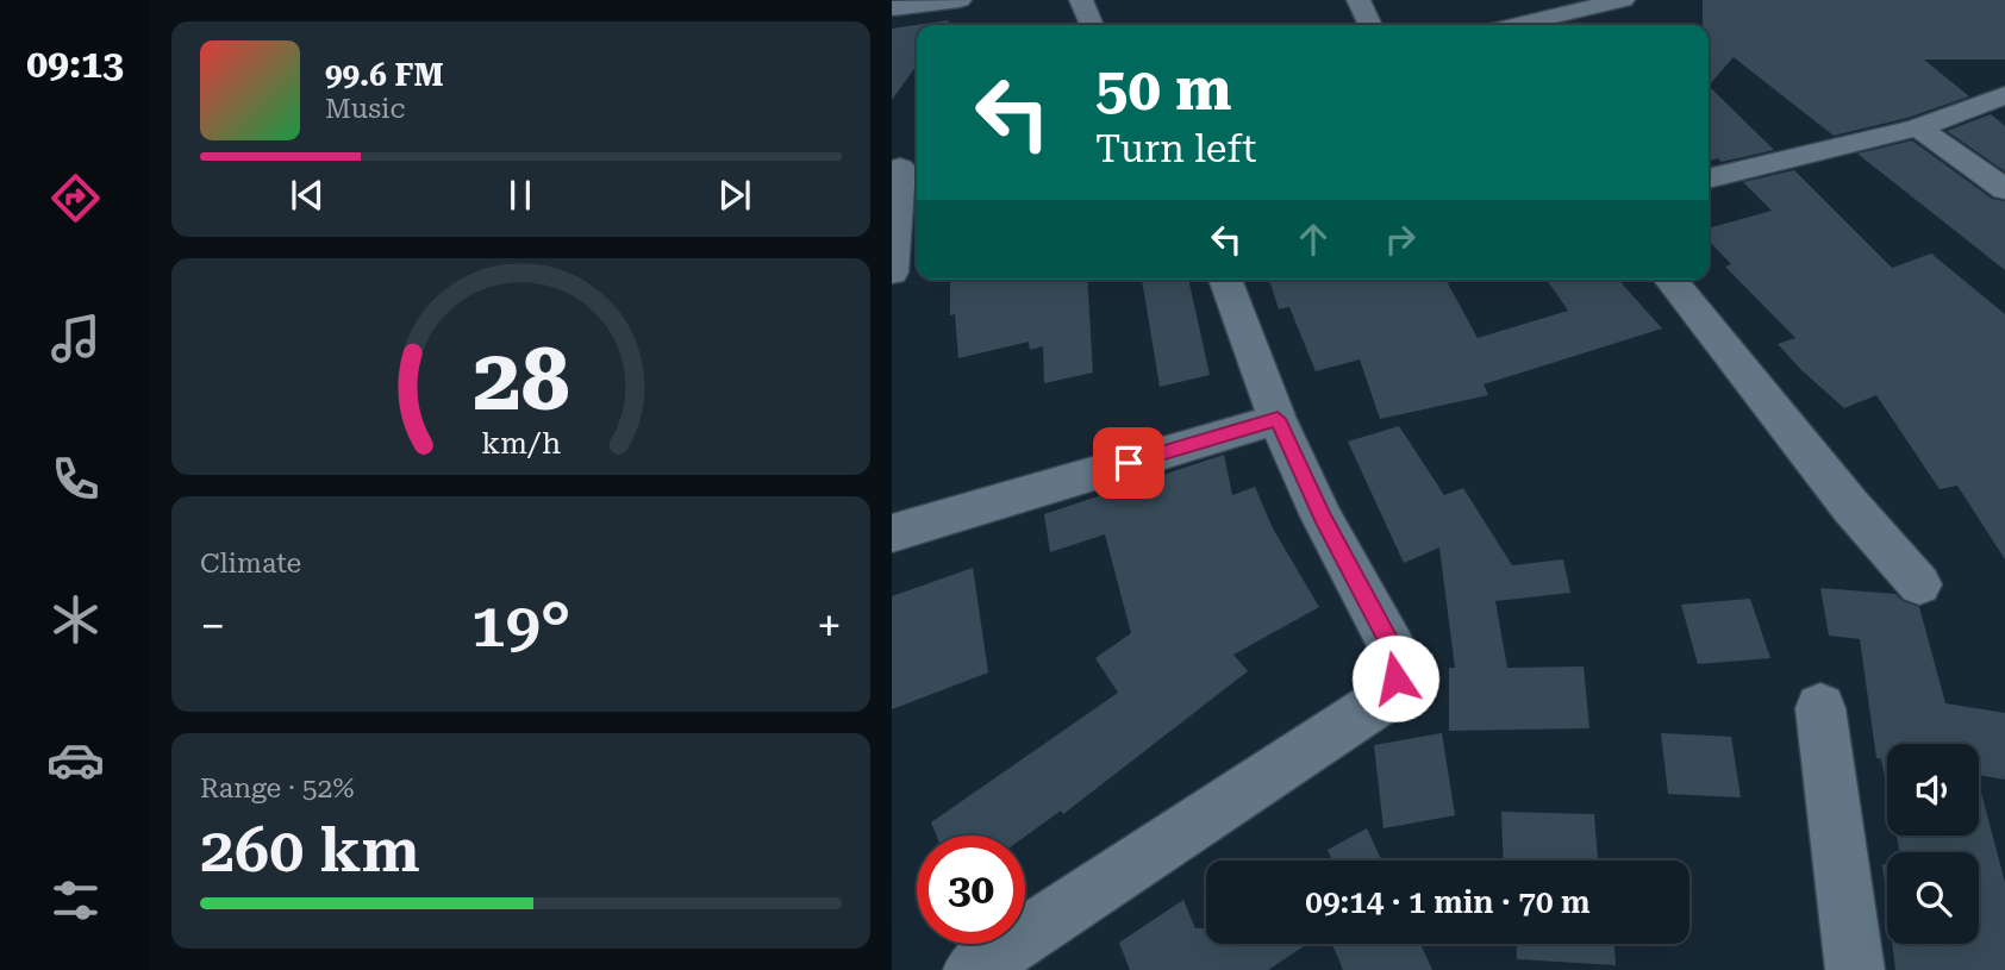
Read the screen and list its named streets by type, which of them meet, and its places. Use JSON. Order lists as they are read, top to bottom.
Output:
{
  "page": {
    "tabs": "09:13",
    "turn": ["50 m", "Turn left"],
    "song": ["99.6 FM", "Music"],
    "tile": [
      "Climate",
      ["Range · 52%", "260 km"]
    ],
    "heat": ["−", "19°", "+"],
    "limit": "30",
    "trip": "09:14 · 1 min · 70 m",
    "gauge": ["28", "km/h"]
  }
}
